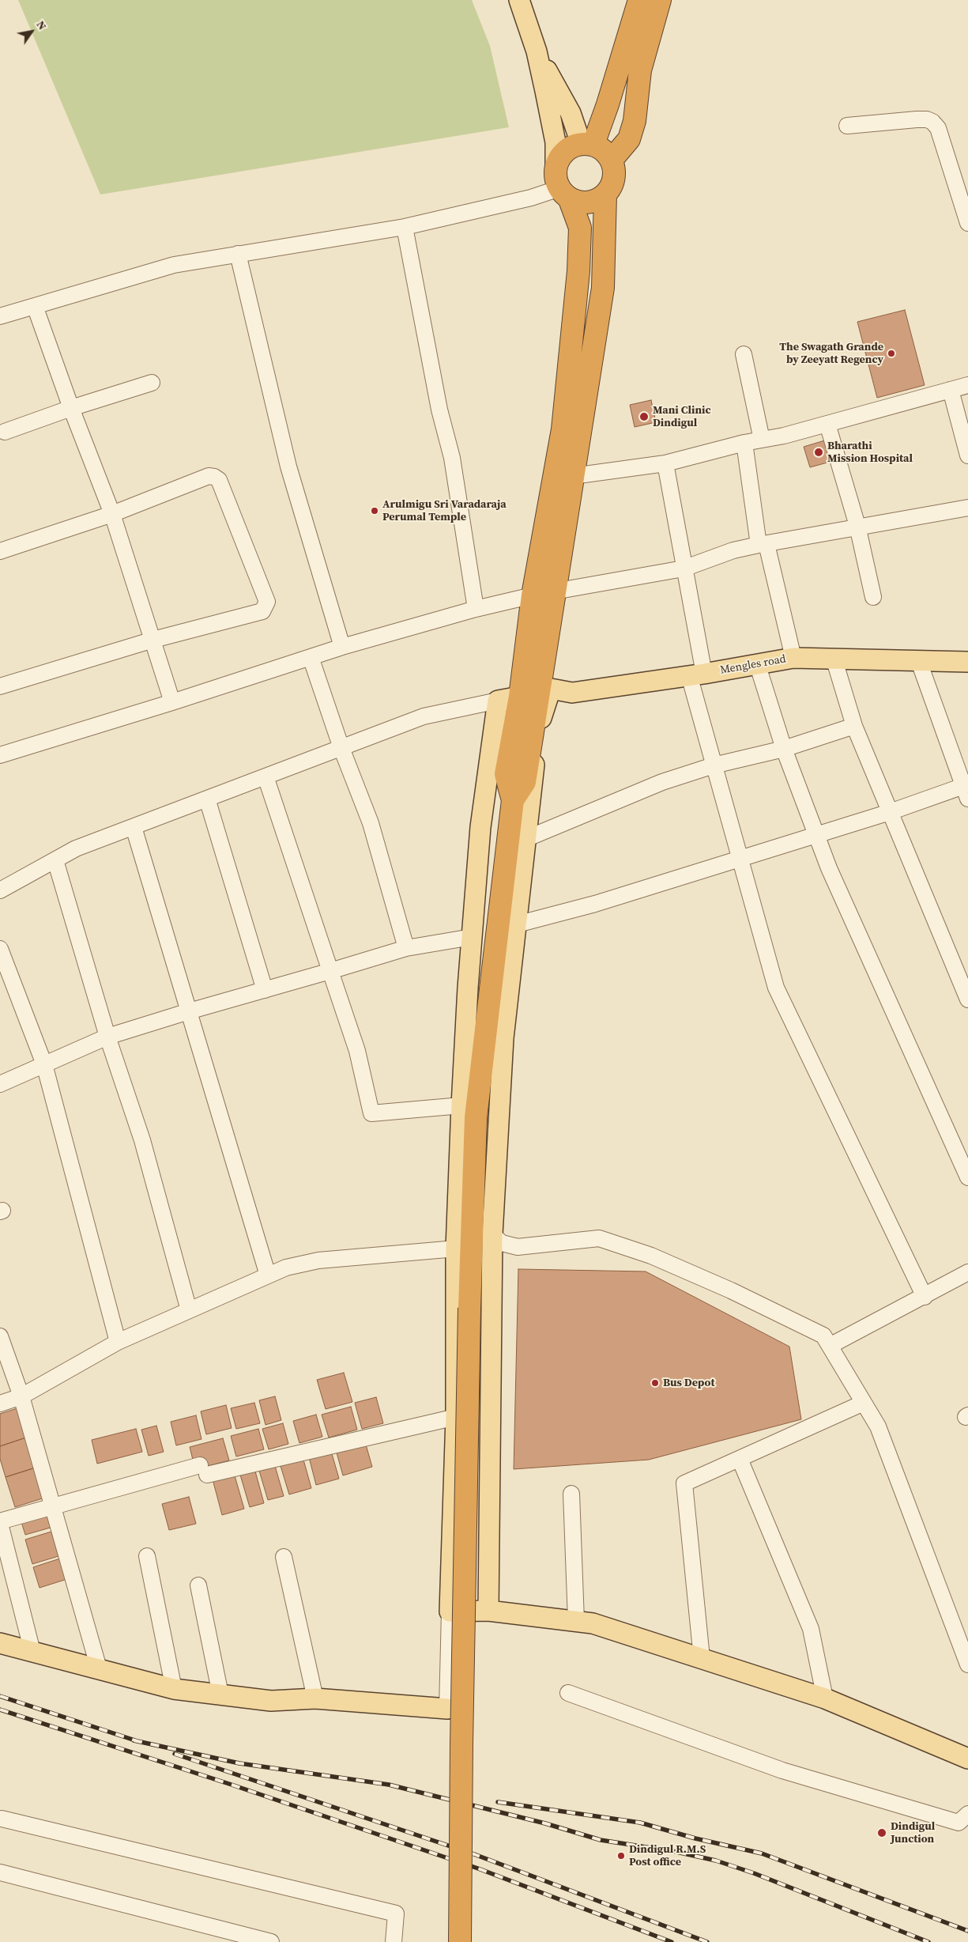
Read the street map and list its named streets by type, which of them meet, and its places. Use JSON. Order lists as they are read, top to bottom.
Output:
{
  "streets": {
    "main road": ["Mengles road"]
  },
  "places": [
    "The Swagath Grande by Zeeyatt Regency",
    "Mani Clinic Dindigul",
    "Bharathi Mission Hospital",
    "Arulmigu Sri Varadaraja Perumal Temple",
    "Bus Depot",
    "Dindigul Junction",
    "Dindigul R.M.S Post office"
  ],
  "north": "top right"
}
